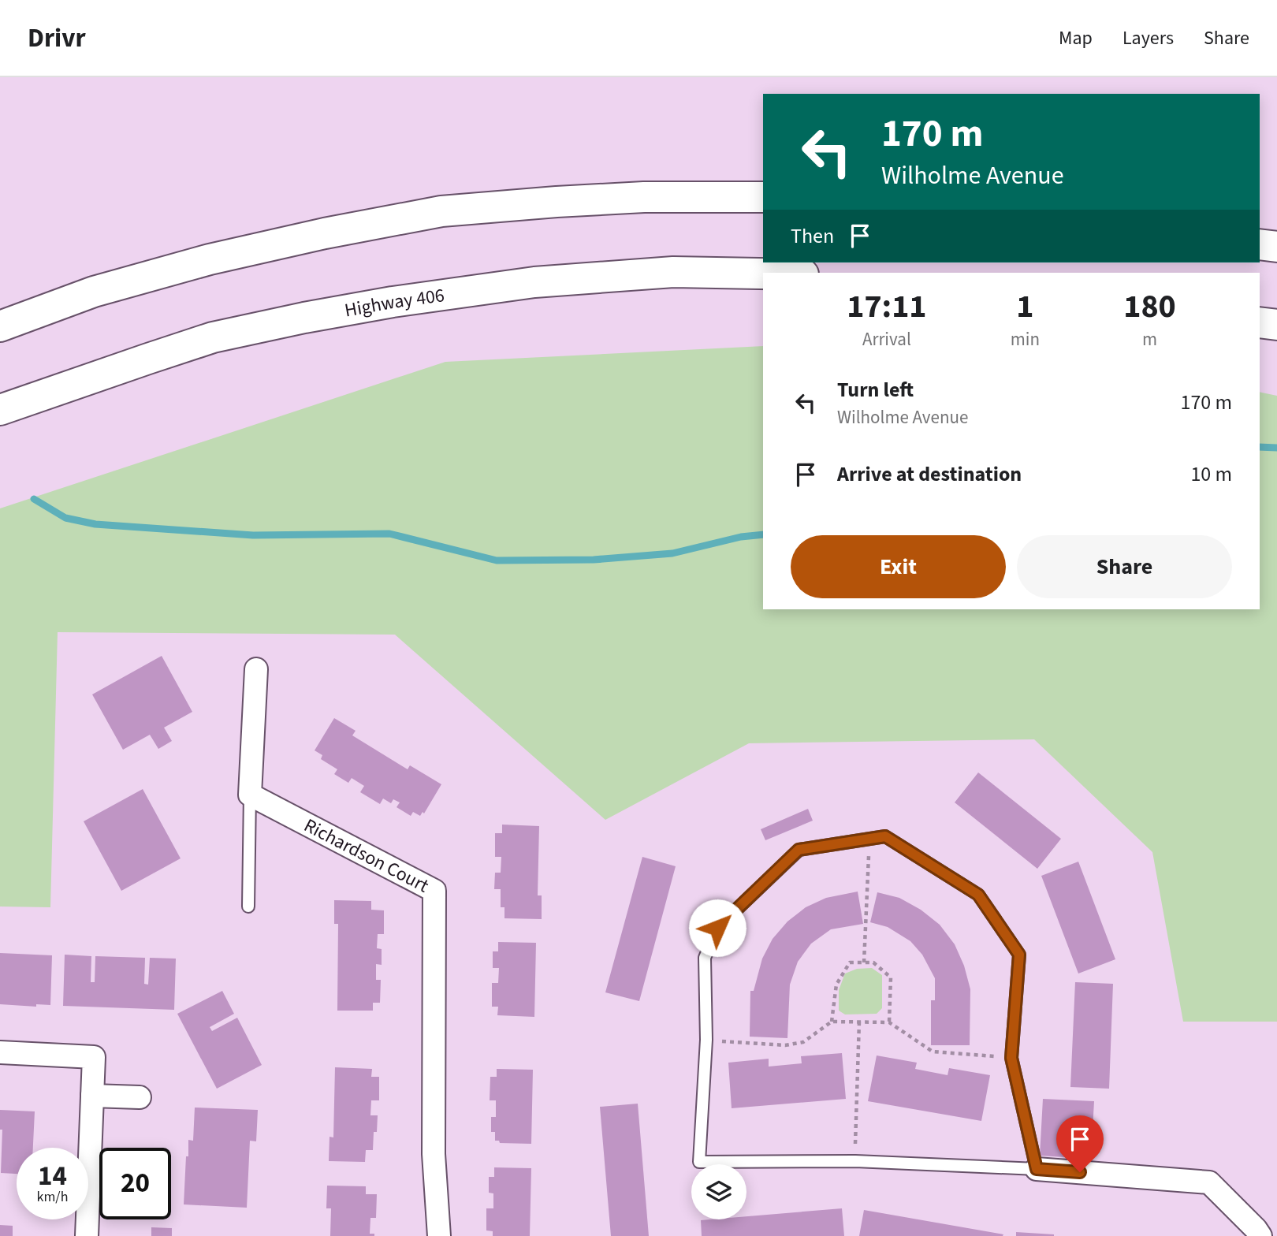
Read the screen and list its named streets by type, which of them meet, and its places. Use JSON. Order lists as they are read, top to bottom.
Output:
{
  "streets": {
    "highway": ["Highway 406"],
    "street": ["Richardson Court"]
  },
  "page": {
    "header": "Drivr",
    "nav": ["Map", "Layers", "Share"],
    "turn": ["170 m", "Wilholme Avenue"],
    "then": "Then",
    "eta": [
      "17:11",
      "Arrival",
      "1",
      "min",
      "180",
      "m"
    ],
    "list": [
      {
        "name": "Turn left",
        "note": "Wilholme Avenue",
        "value": "170 m"
      },
      {
        "name": "Arrive at destination",
        "value": "10 m"
      }
    ],
    "buttons": ["Exit", "Share"],
    "speed": "14 km/h",
    "limit": "20"
  }
}
